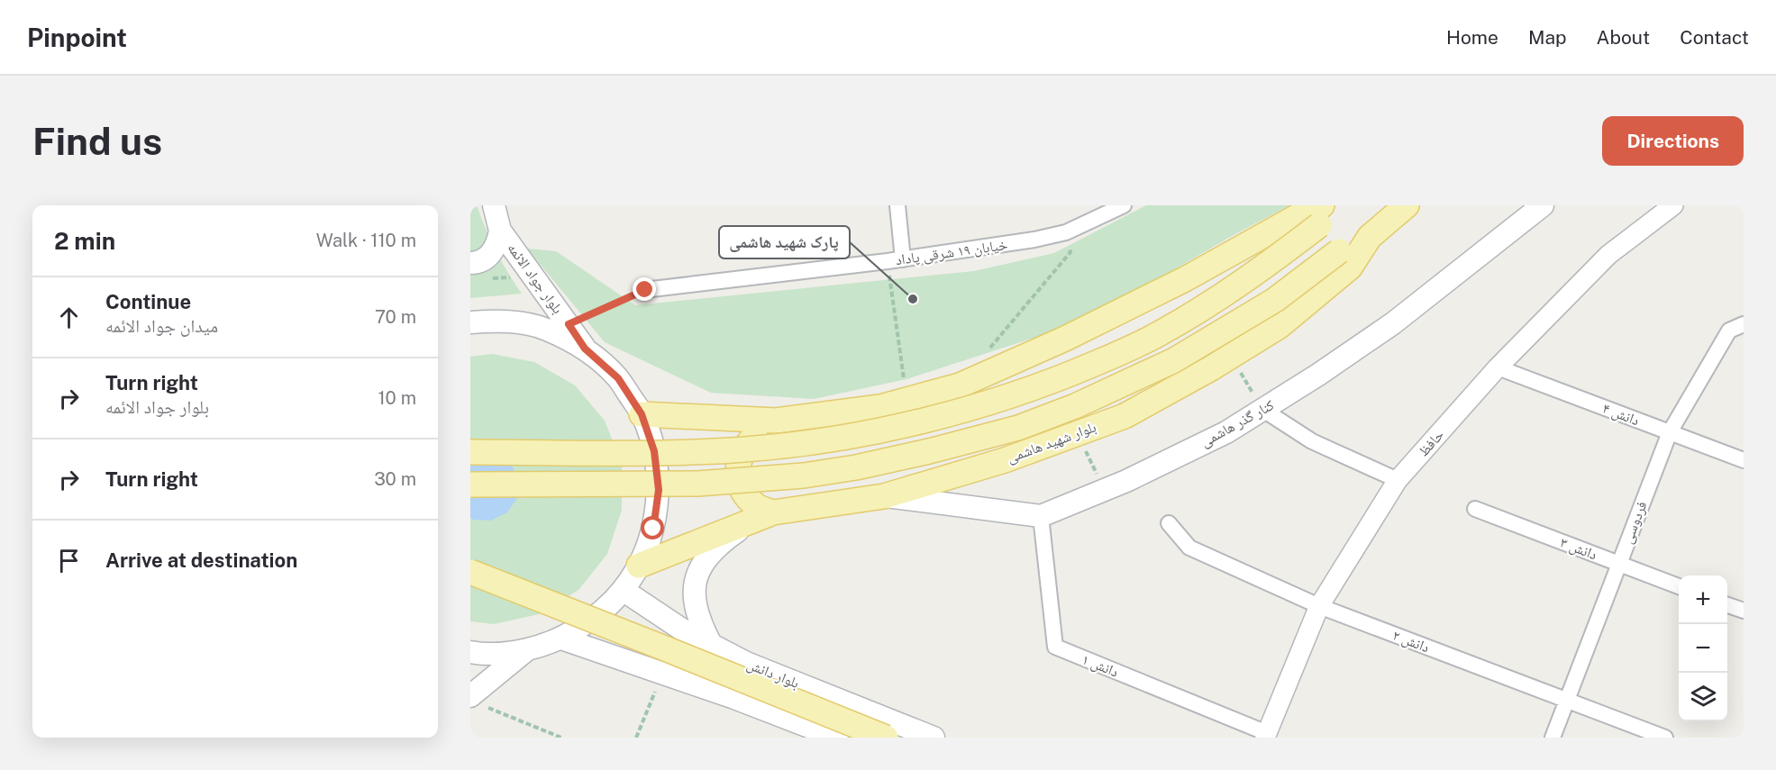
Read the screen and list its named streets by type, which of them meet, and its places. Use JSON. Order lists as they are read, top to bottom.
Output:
{
  "streets": {
    "main road": [
      "بلوار جواد الائمه",
      "کنار گذر هاشمی",
      "بلوار شهید هاشمی",
      "بلوار دانش"
    ],
    "street": [
      "خیابان ۱۹ شرقی پاداد",
      "دانش ۴",
      "حافظ",
      "فردوسی",
      "دانش ۳",
      "دانش ۲",
      "دانش ۱"
    ]
  },
  "crossings": [
    ["دانش ۴", "حافظ"],
    ["دانش ۴", "فردوسی"],
    ["کنار گذر هاشمی", "بلوار شهید هاشمی"],
    ["کنار گذر هاشمی", "دانش ۱"],
    ["حافظ", "دانش ۲"],
    ["حافظ", "دانش ۱"],
    ["فردوسی", "دانش ۳"],
    ["فردوسی", "دانش ۲"]
  ],
  "places": ["پارک شهید هاشمی"],
  "page": {
    "header": "Pinpoint",
    "nav": [
      "Home",
      "Map",
      "About",
      "Contact"
    ],
    "buttons": "Directions",
    "title": "Find us",
    "heading": ["2 min", "Walk · 110 m"],
    "list": [
      ["Continue", "میدان جواد الائمه", "70 m"],
      ["Turn right", "بلوار جواد الائمه", "10 m"],
      ["Turn right", "30 m"],
      "Arrive at destination"
    ],
    "map_buttons": ["+", "−"]
  }
}
